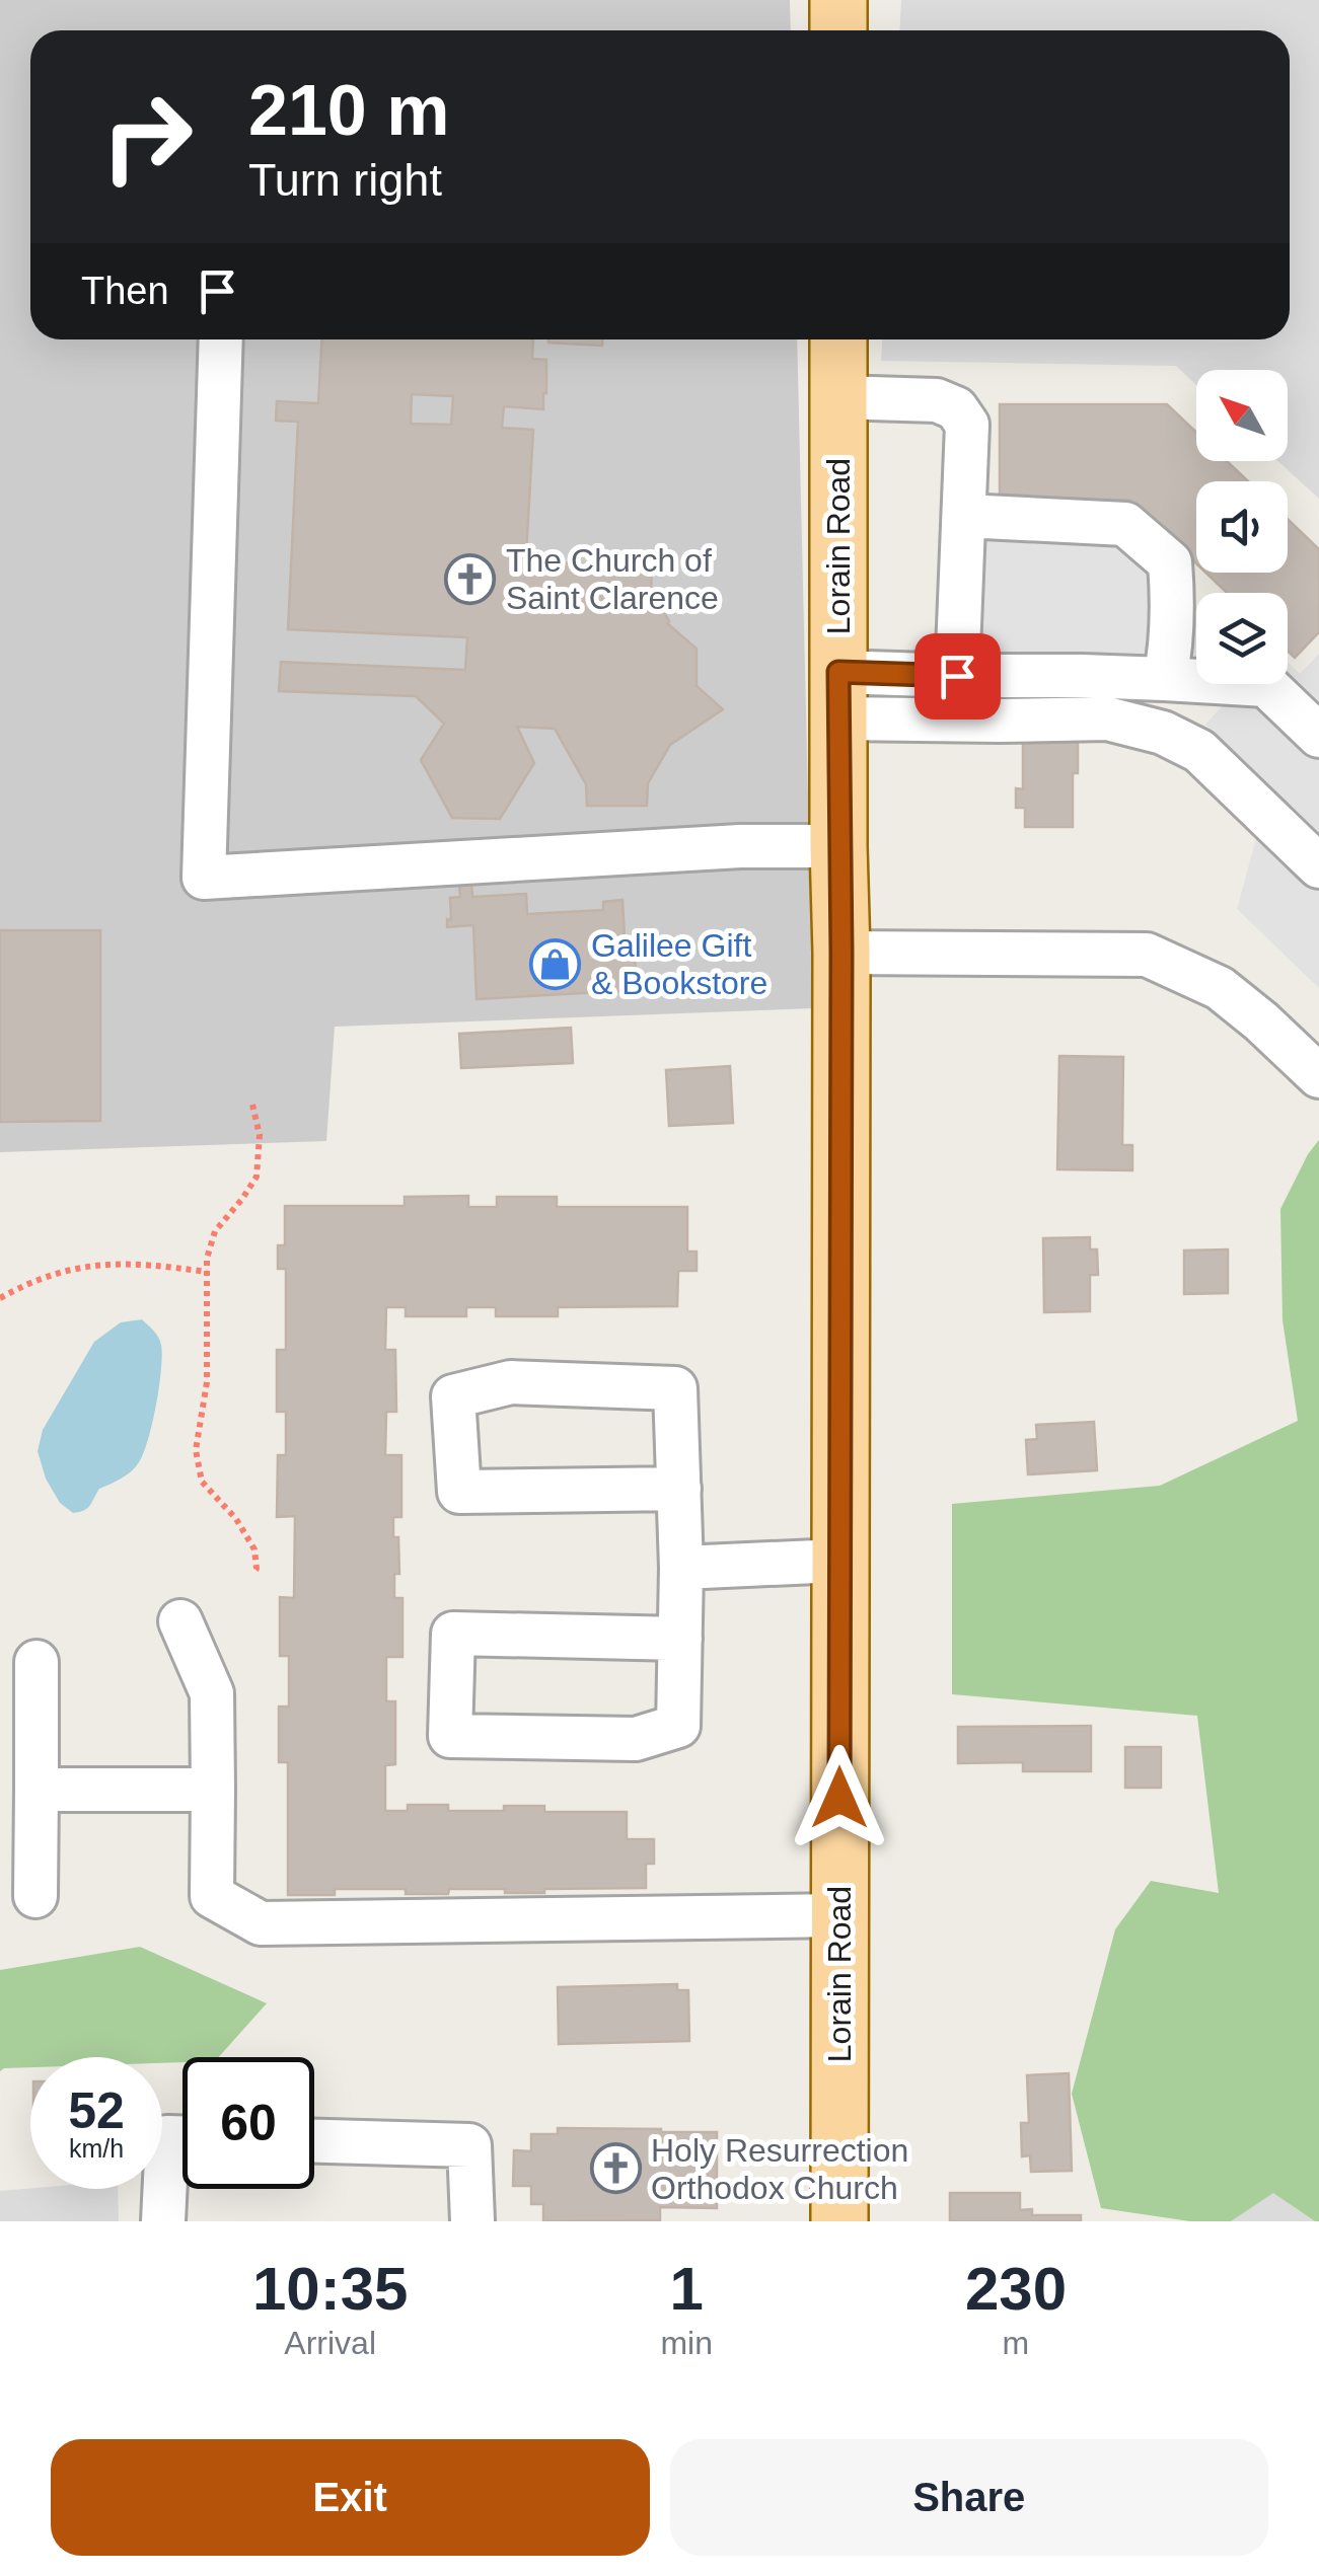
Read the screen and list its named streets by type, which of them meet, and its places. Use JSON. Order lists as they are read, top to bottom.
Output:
{
  "streets": {
    "main road": ["Lorain Road"]
  },
  "places": {
    "church": ["The Church of Saint Clarence", "Holy Resurrection Orthodox Church"],
    "shop": ["Galilee Gift & Bookstore"]
  },
  "north": "top left",
  "page": {
    "turn": ["210 m", "Turn right"],
    "then": "Then",
    "speed": "52 km/h",
    "limit": "60",
    "eta": [
      "10:35",
      "Arrival",
      "1",
      "min",
      "230",
      "m"
    ],
    "buttons": ["Exit", "Share"]
  }
}
